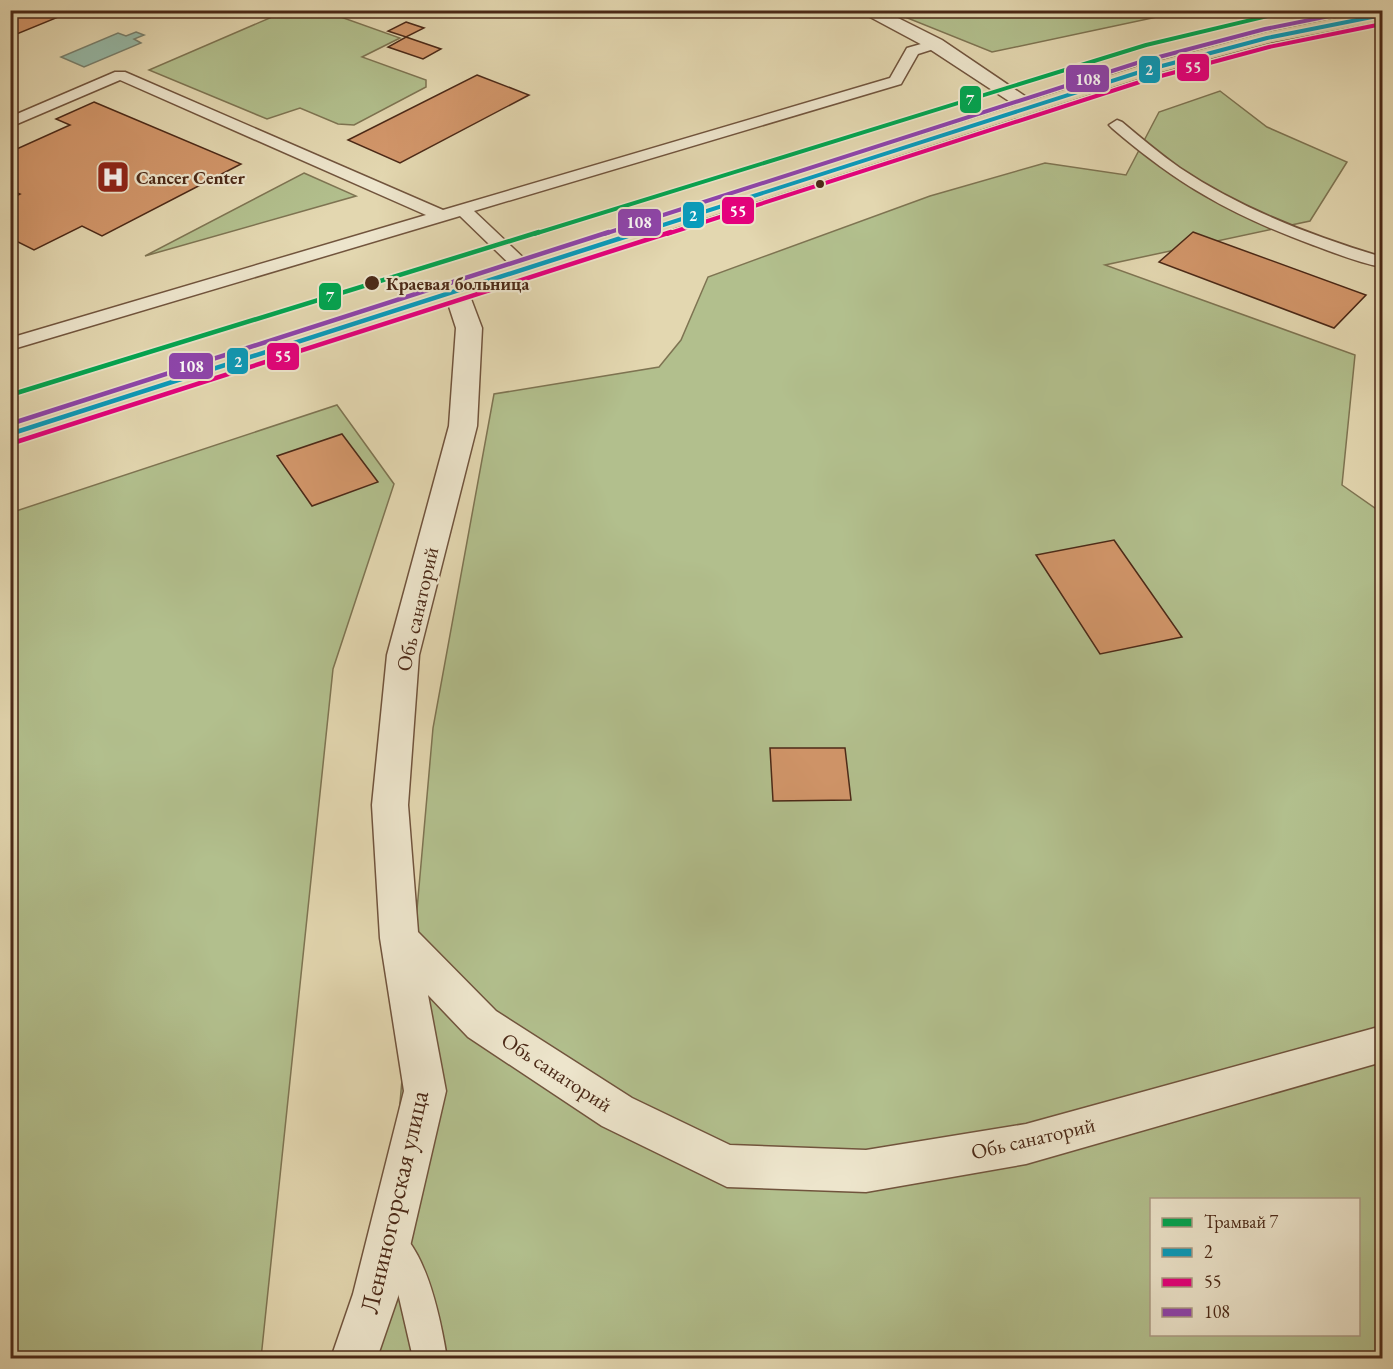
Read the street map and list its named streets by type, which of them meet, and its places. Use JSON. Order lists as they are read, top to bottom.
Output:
{
  "streets": {
    "street": ["Обь санаторий", "Лениногорская улица"]
  },
  "crossings": [
    ["Обь санаторий", "Лениногорская улица"]
  ],
  "places": {
    "hospital": ["Cancer Center"],
    "other": ["Краевая больница"]
  },
  "lines": [
    "tram line 7",
    "transit line 108",
    "transit line 2",
    "transit line 55"
  ],
  "legend": [
    "Трамвай 7",
    "2",
    "55",
    "108"
  ]
}
